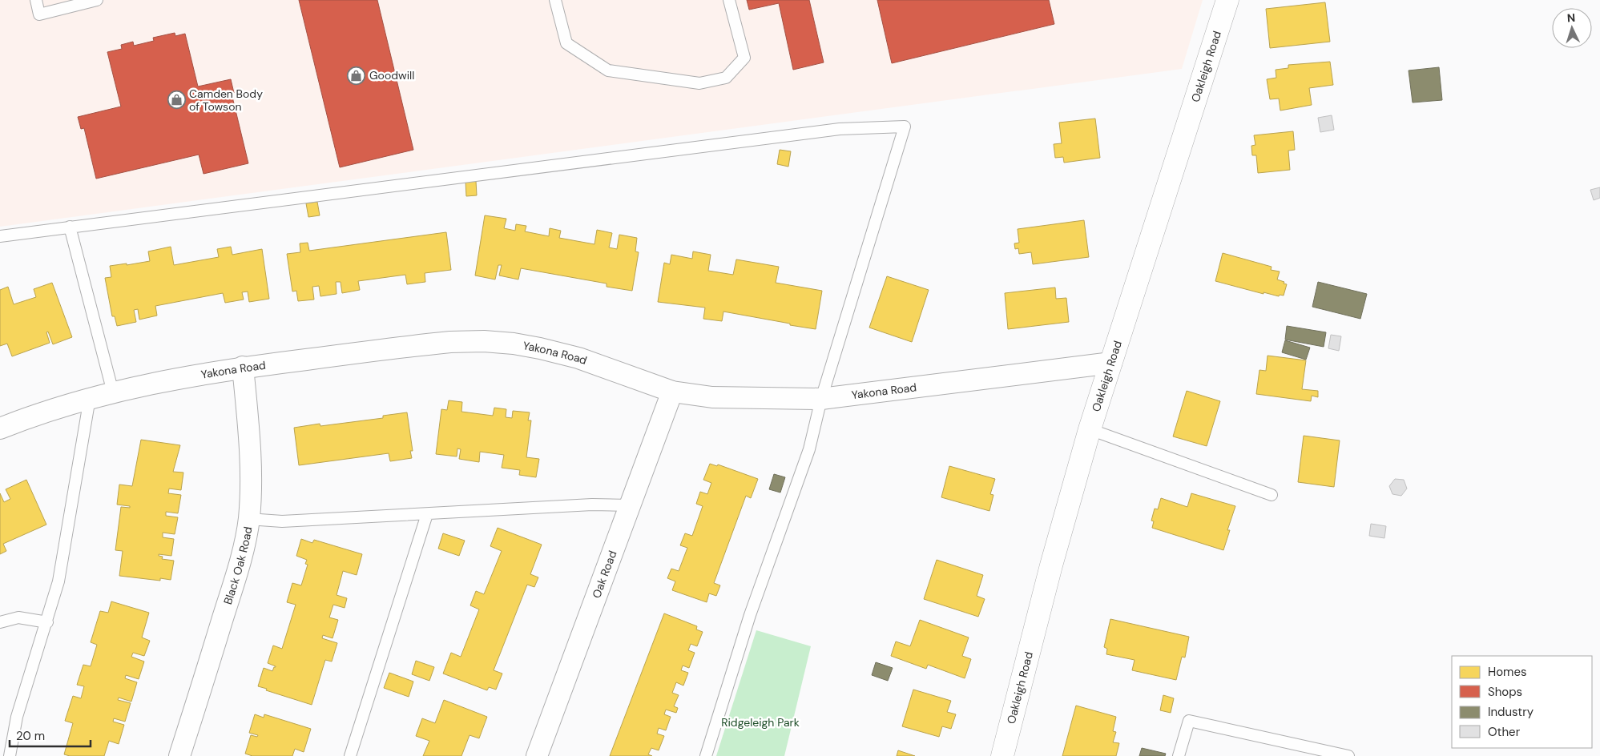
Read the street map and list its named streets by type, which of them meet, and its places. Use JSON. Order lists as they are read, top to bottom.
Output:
{
  "streets": {
    "street": [
      "Oakleigh Road",
      "Yakona Road",
      "Black Oak Road",
      "Oak Road"
    ]
  },
  "crossings": [
    ["Oakleigh Road", "Yakona Road"],
    ["Yakona Road", "Black Oak Road"],
    ["Yakona Road", "Oak Road"]
  ],
  "parks": ["Ridgeleigh Park"],
  "places": {
    "shop": ["Goodwill", "Camden Body of Towson"]
  },
  "legend": [
    "Homes",
    "Shops",
    "Industry",
    "Other"
  ],
  "scale_bar": "20 m",
  "north": "top"
}
